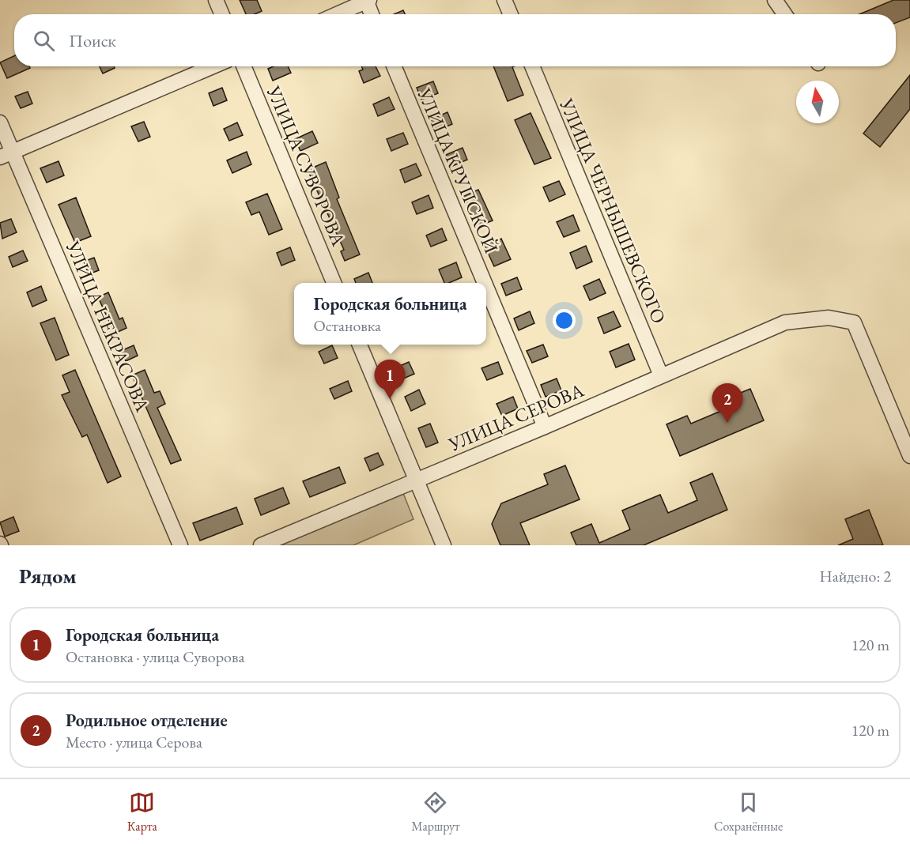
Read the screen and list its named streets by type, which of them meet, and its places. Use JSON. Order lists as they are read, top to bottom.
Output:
{
  "streets": {
    "street": [
      "УЛИЦА СУВОРОВА",
      "УЛИЦА КРУПСКОЙ",
      "УЛИЦА ЧЕРНЫШЕВСКОГО",
      "УЛИЦА НЕКРАСОВА",
      "УЛИЦА СЕРОВА"
    ]
  },
  "crossings": [
    ["УЛИЦА КРУПСКОЙ", "УЛИЦА СЕРОВА"],
    ["УЛИЦА ЧЕРНЫШЕВСКОГО", "УЛИЦА СЕРОВА"]
  ],
  "north": "top",
  "page": {
    "search": "Поиск",
    "popup": ["Городская больница", "Остановка"],
    "pins": ["1", "2"],
    "heading": ["Рядом", "Найдено: 2"],
    "list": [
      {
        "mark": "1",
        "name": "Городская больница",
        "note": "Остановка · улица Суворова",
        "value": "120 m"
      },
      {
        "mark": "2",
        "name": "Родильное отделение",
        "note": "Место · улица Серова",
        "value": "120 m"
      }
    ],
    "nav": ["Карта", "Маршрут", "Сохранённые"]
  }
}
